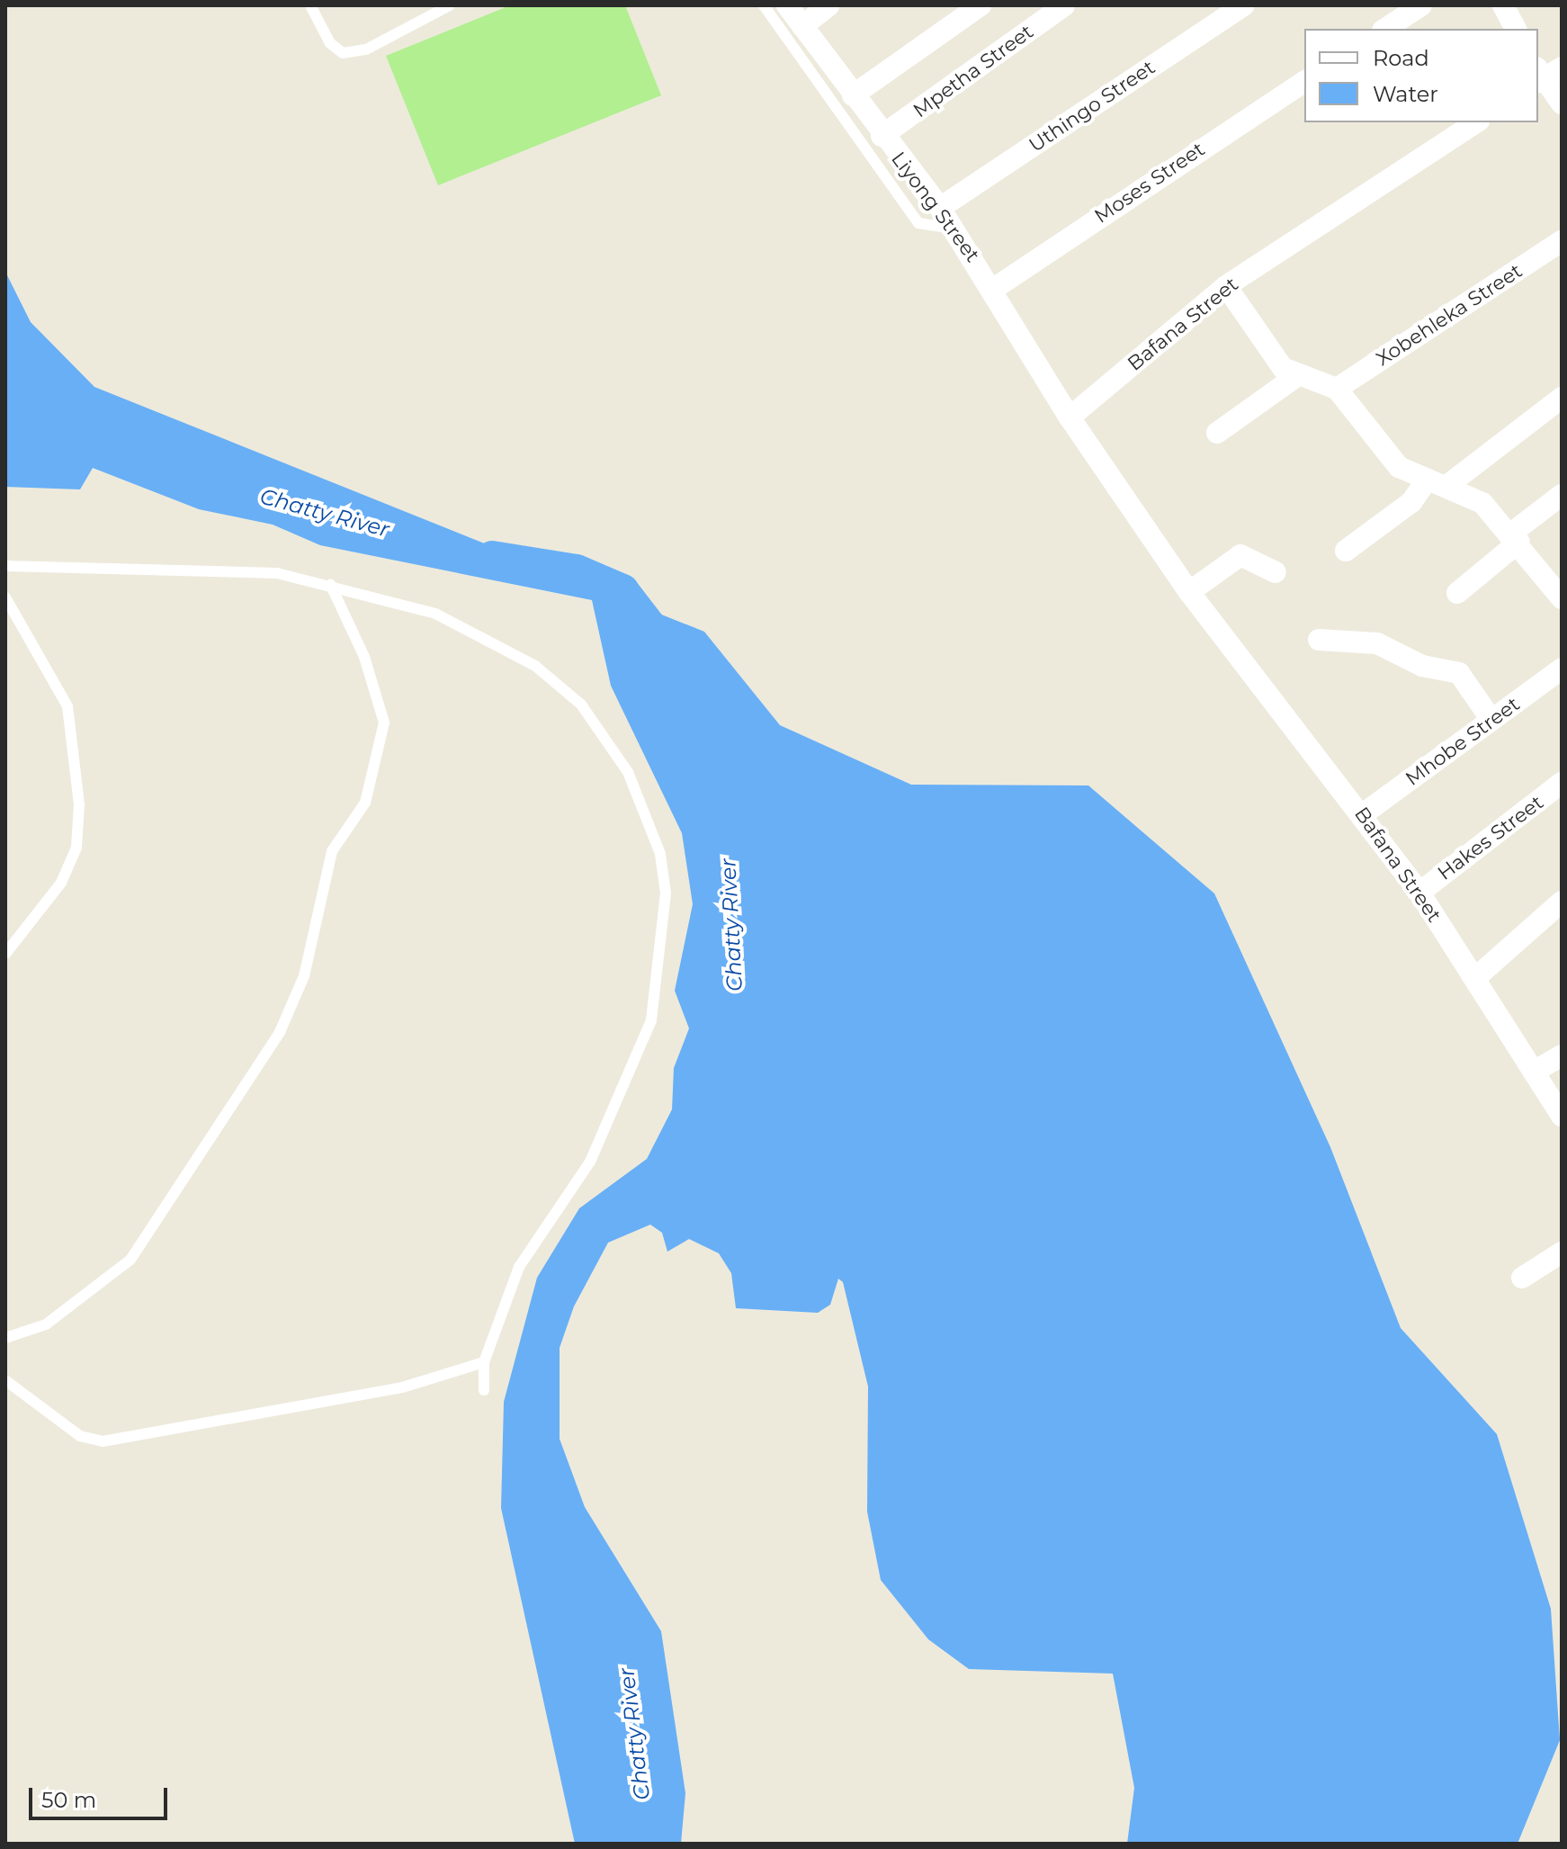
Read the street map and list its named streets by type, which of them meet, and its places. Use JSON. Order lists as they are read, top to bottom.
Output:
{
  "streets": {
    "street": [
      "Mpetha Street",
      "Uthingo Street",
      "Moses Street",
      "Liyong Street",
      "Xobehleka Street",
      "Bafana Street",
      "Mhobe Street",
      "Hakes Street"
    ]
  },
  "crossings": [
    ["Mpetha Street", "Liyong Street"],
    ["Uthingo Street", "Liyong Street"],
    ["Moses Street", "Liyong Street"],
    ["Liyong Street", "Bafana Street"],
    ["Bafana Street", "Mhobe Street"],
    ["Bafana Street", "Hakes Street"]
  ],
  "water": ["Chatty River"],
  "legend": ["Road", "Water"],
  "scale_bar": "50 m"
}
